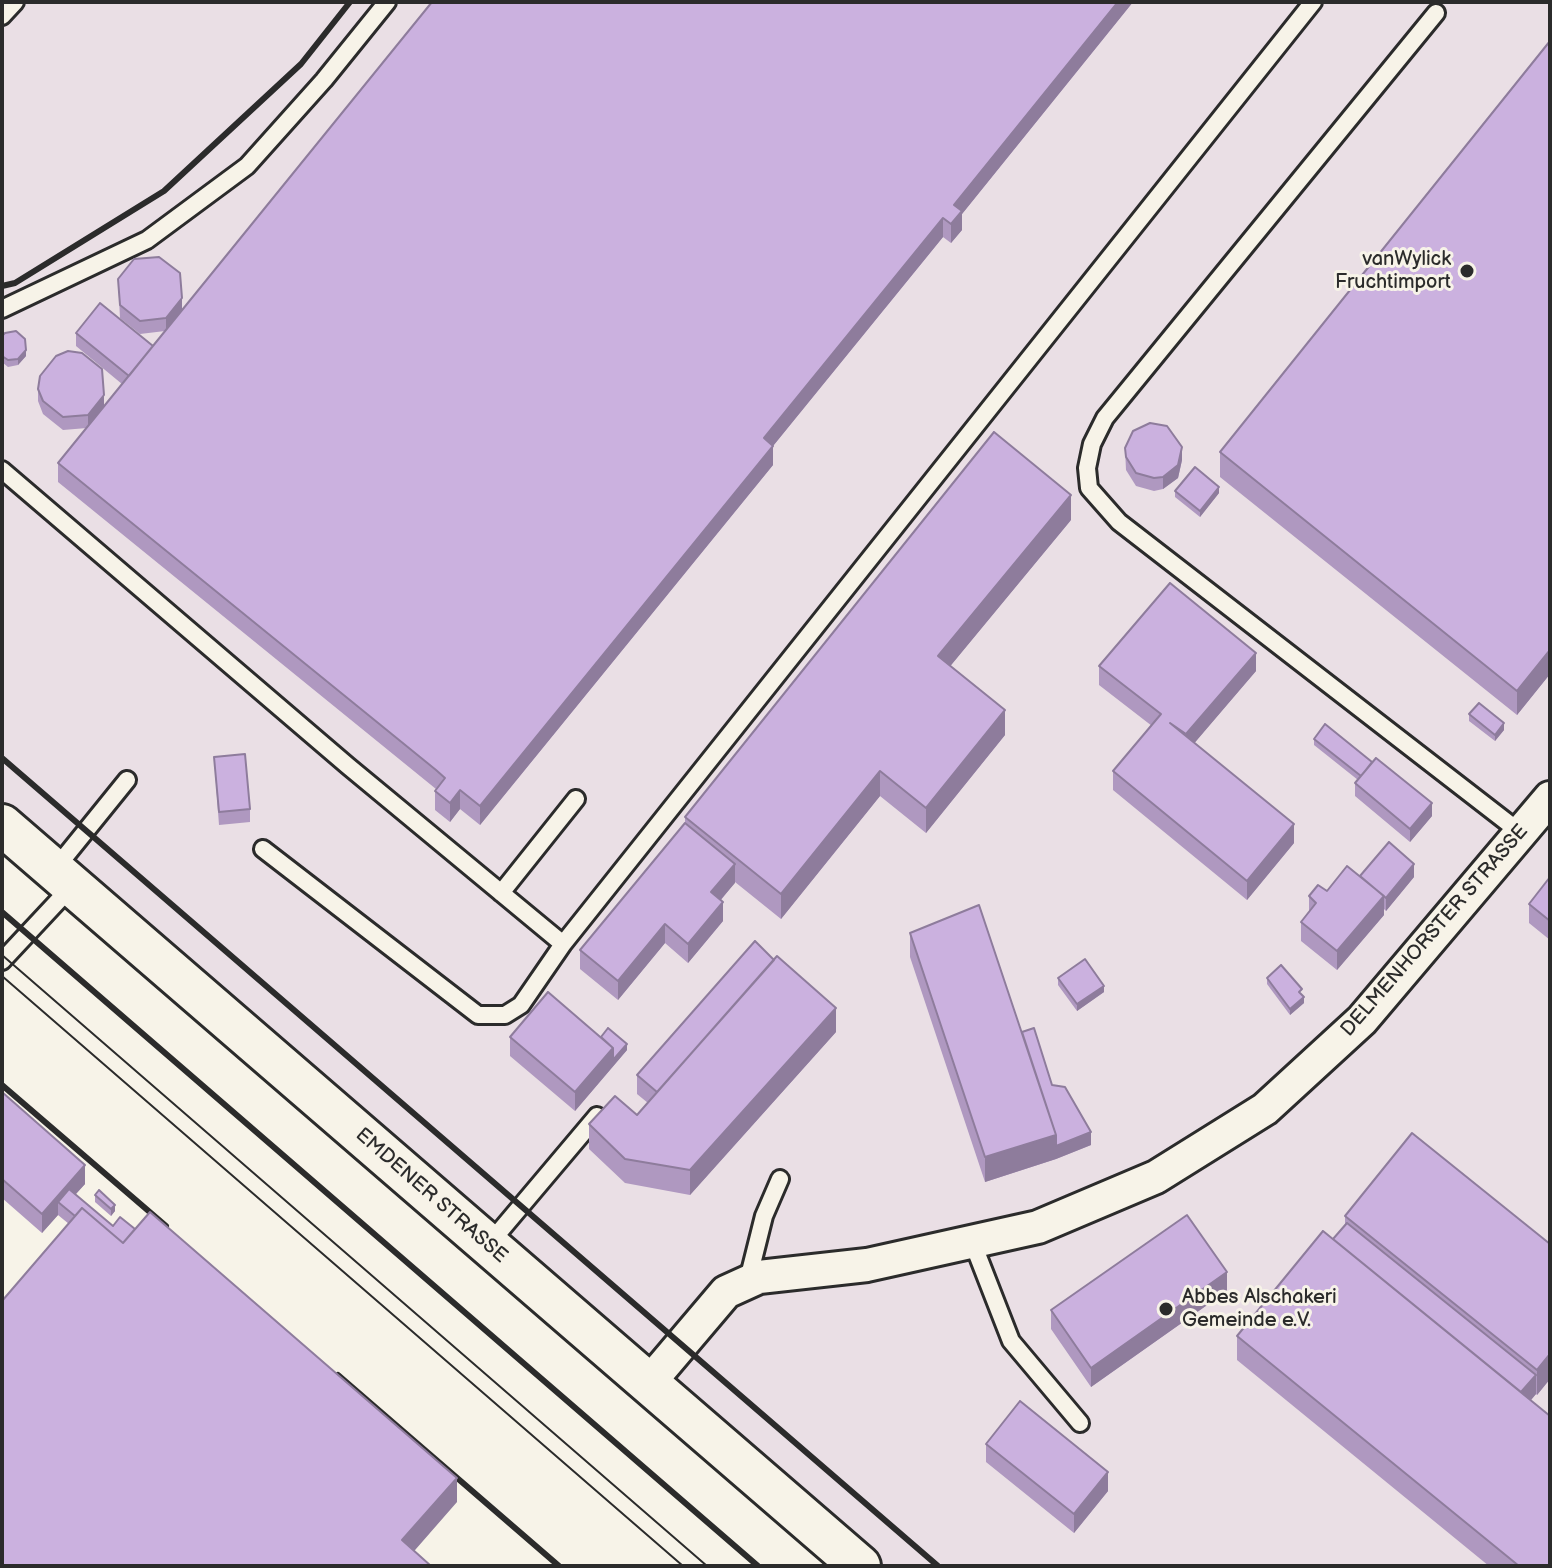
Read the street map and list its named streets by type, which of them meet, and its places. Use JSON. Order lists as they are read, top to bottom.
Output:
{
  "streets": {
    "street": ["DELMENHORSTER STRASSE", "EMDENER STRASSE"]
  },
  "crossings": [
    ["DELMENHORSTER STRASSE", "EMDENER STRASSE"]
  ],
  "places": ["vanWylick Fruchtimport", "Abbes Alschakeri Gemeinde e.V."]
}
